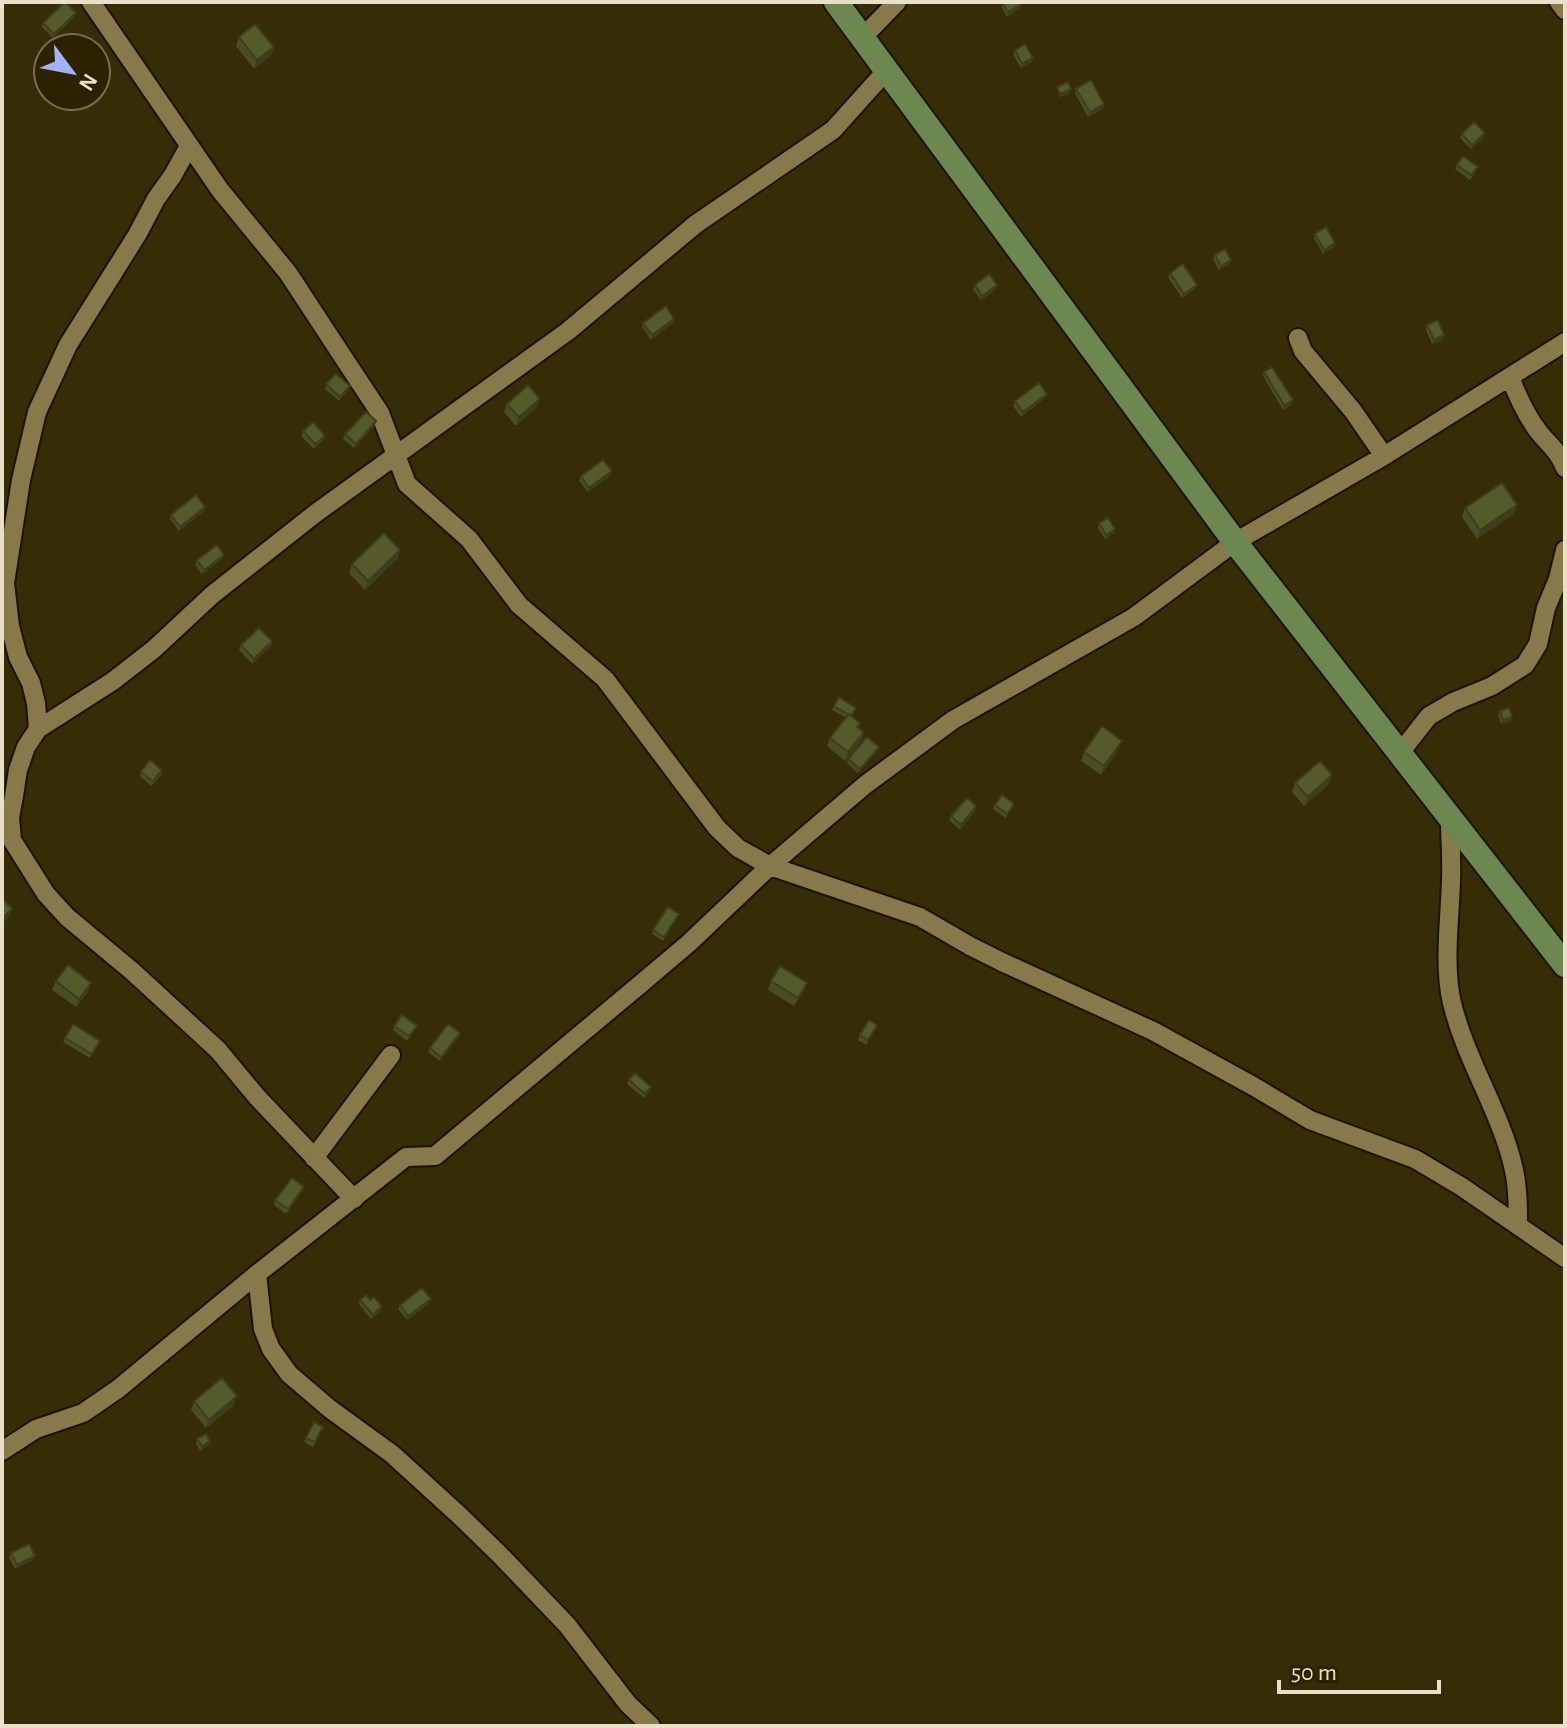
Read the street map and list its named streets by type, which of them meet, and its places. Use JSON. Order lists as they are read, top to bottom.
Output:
{
  "scale_bar": "50 m",
  "north": "bottom right"
}
